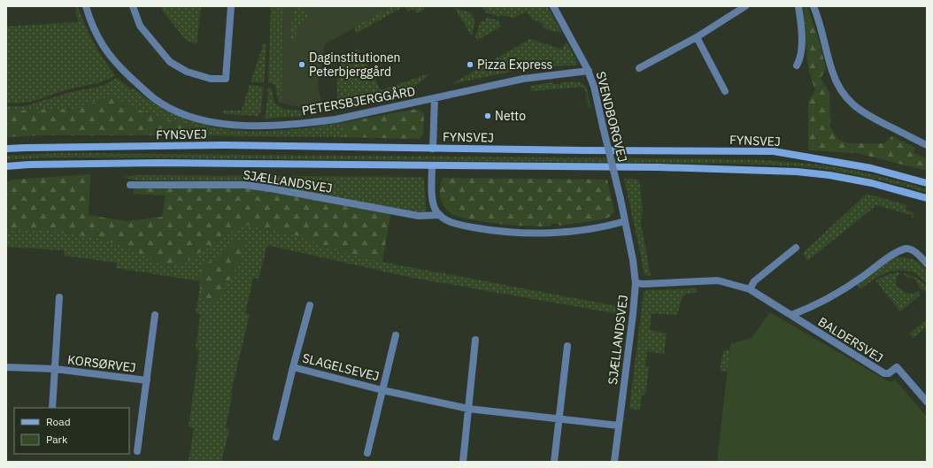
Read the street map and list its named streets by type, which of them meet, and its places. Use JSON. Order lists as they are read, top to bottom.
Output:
{
  "streets": {
    "main road": ["FYNSVEJ"],
    "street": [
      "PETERSBJERGGÅRD",
      "SVENDBORGVEJ",
      "SJÆLLANDSVEJ",
      "BALDERSVEJ",
      "KORSØRVEJ",
      "SLAGELSEVEJ"
    ]
  },
  "crossings": [
    ["PETERSBJERGGÅRD", "SVENDBORGVEJ"],
    ["PETERSBJERGGÅRD", "FYNSVEJ"],
    ["SVENDBORGVEJ", "SJÆLLANDSVEJ"],
    ["SJÆLLANDSVEJ", "BALDERSVEJ"],
    ["SJÆLLANDSVEJ", "SLAGELSEVEJ"]
  ],
  "places": ["Daginstitutionen Peterbjerggård", "Pizza Express", "Netto"],
  "legend": ["Road", "Park"]
}
